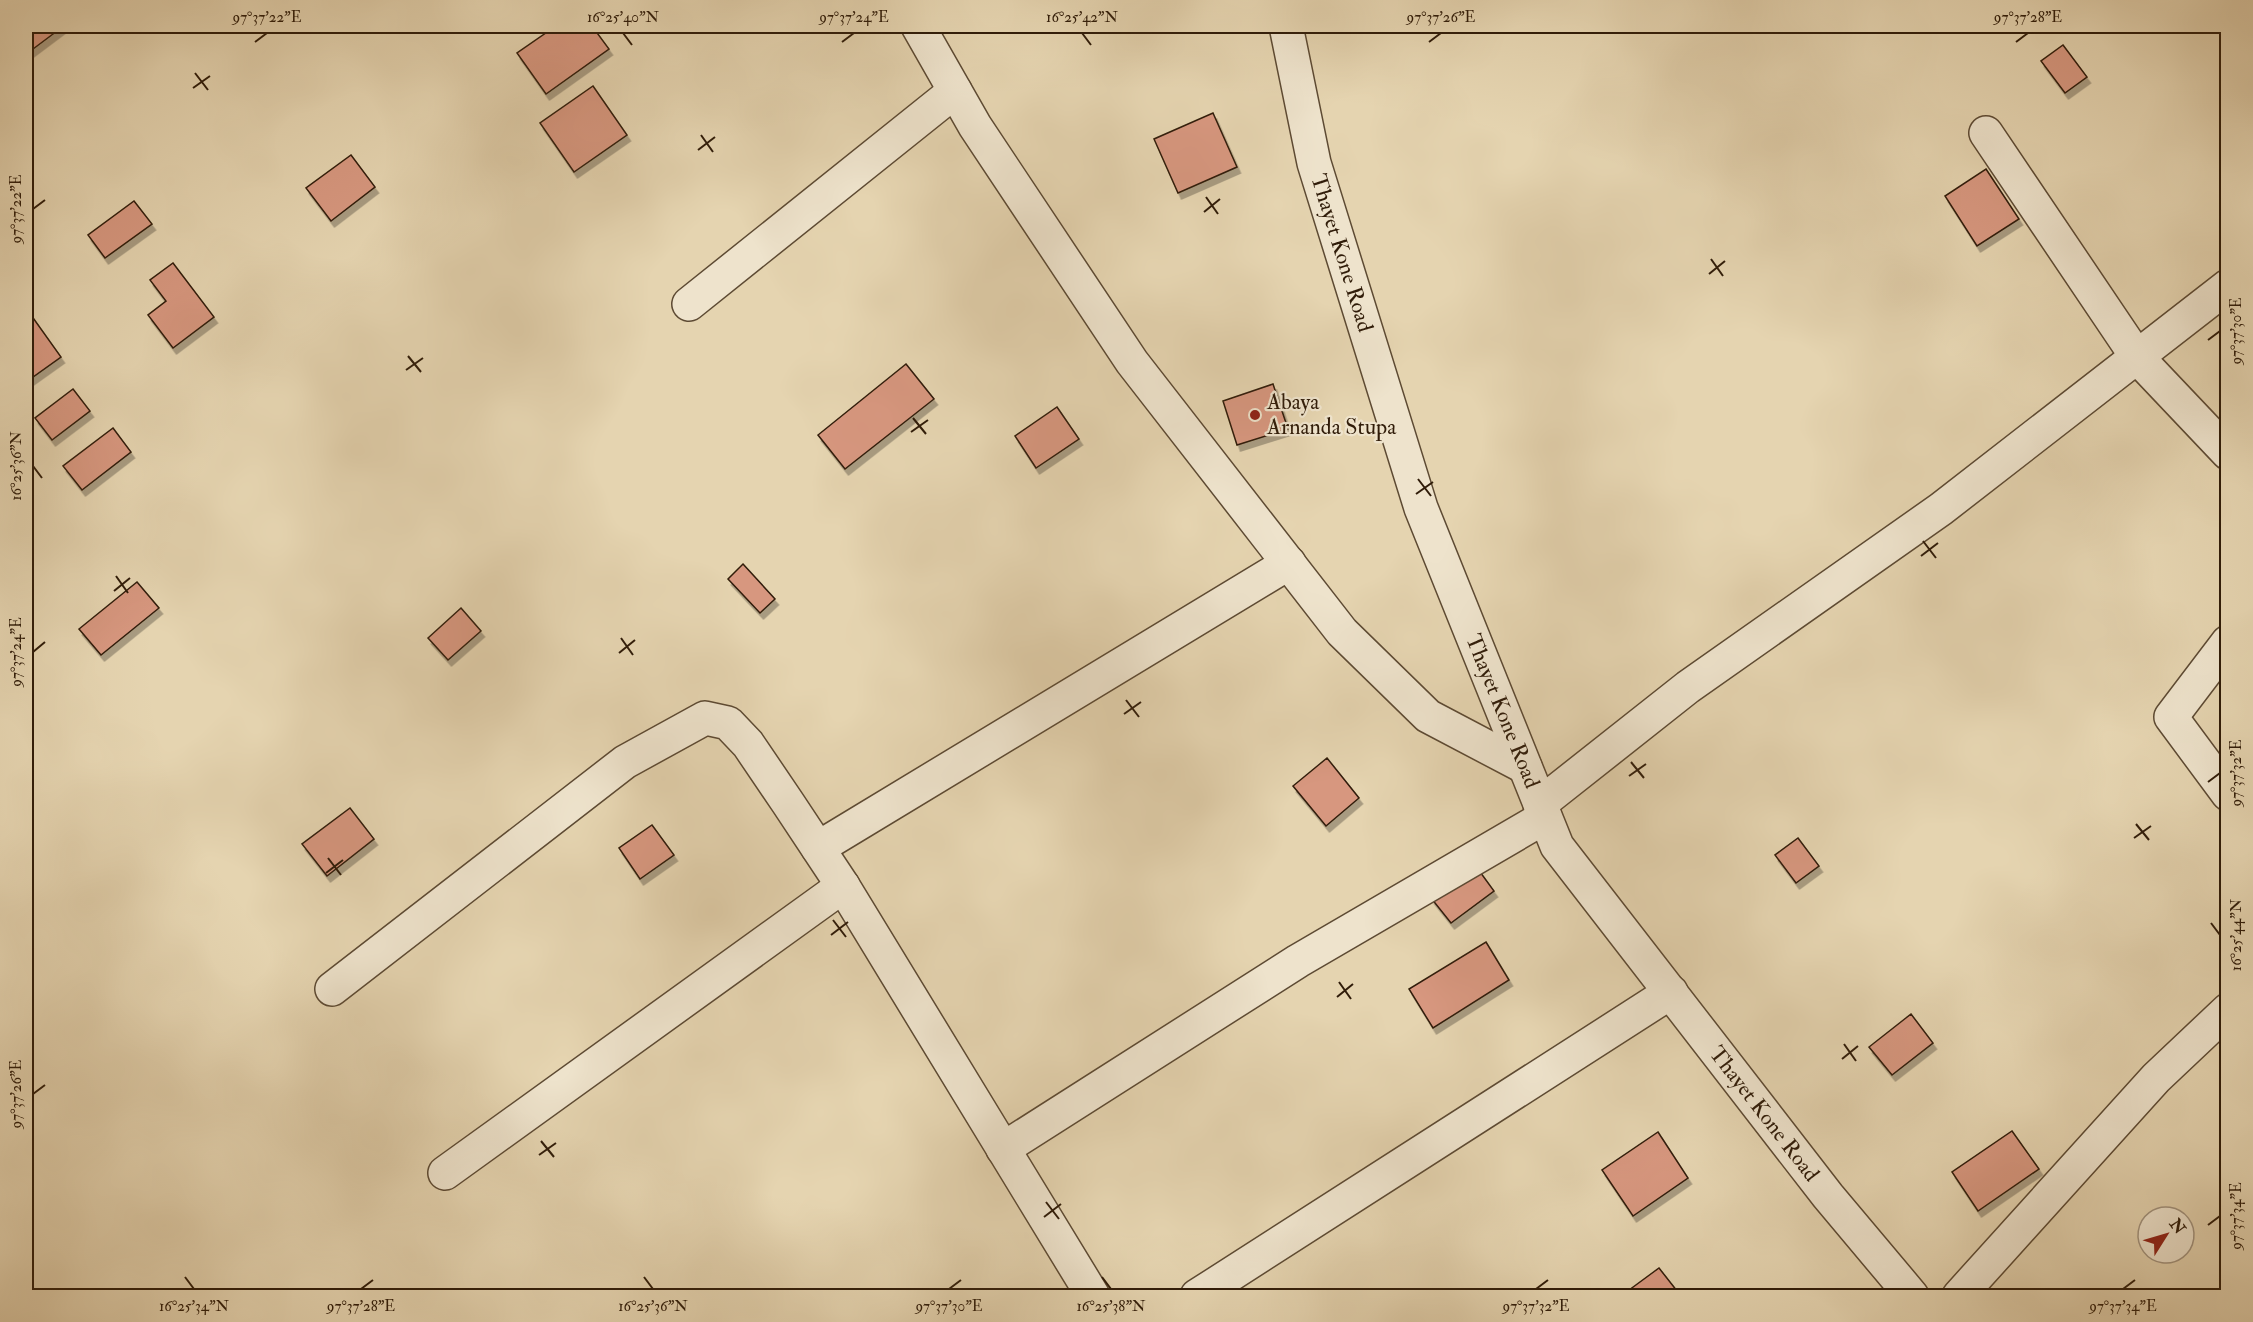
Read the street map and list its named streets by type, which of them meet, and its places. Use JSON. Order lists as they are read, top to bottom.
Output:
{
  "streets": {
    "street": ["Thayet Kone Road"]
  },
  "places": ["Abaya Arnanda Stupa"],
  "north": "top right",
  "coordinates": [
    "97°37'22\"E",
    "16°25'40\"N",
    "97°37'24\"E",
    "16°25'42\"N",
    "97°37'26\"E",
    "97°37'28\"E",
    "97°37'30\"E",
    "16°25'36\"N",
    "97°37'32\"E",
    "16°25'44\"N",
    "97°37'34\"E",
    "16°25'34\"N",
    "16°25'38\"N"
  ]
}
